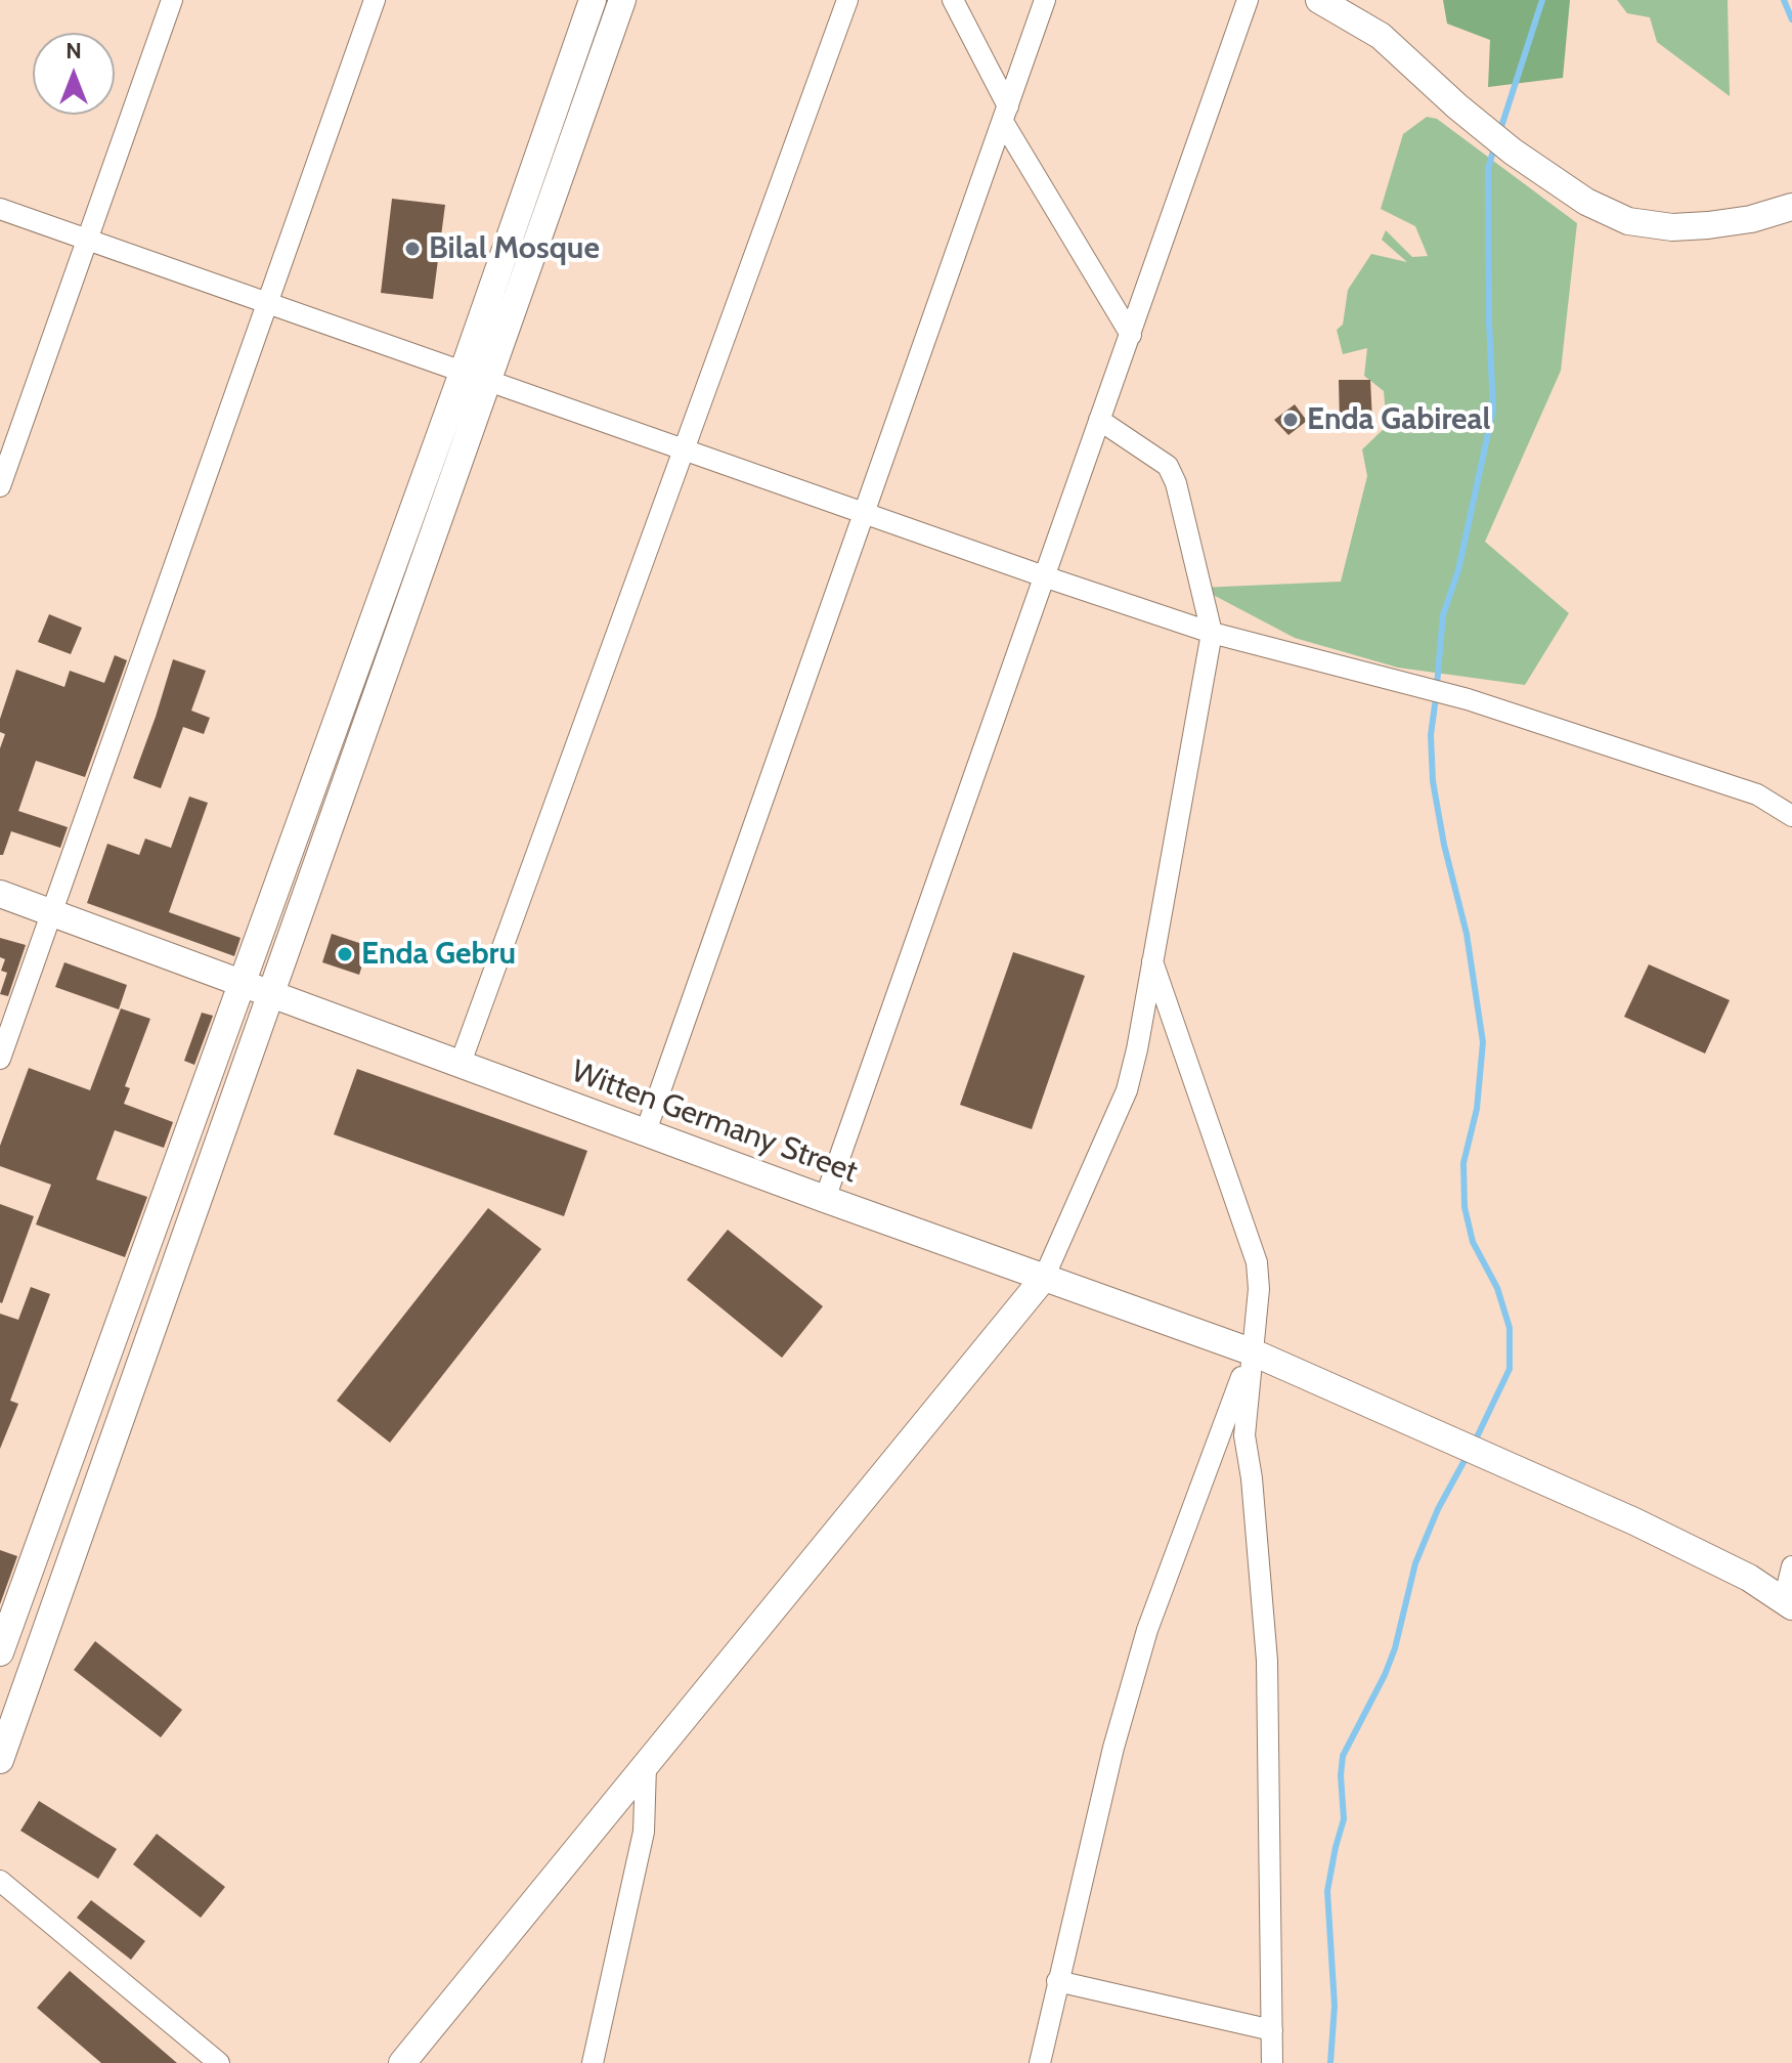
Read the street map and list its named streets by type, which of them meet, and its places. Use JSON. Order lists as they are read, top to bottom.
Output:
{
  "streets": {
    "street": ["Witten Germany Street"]
  },
  "places": ["Bilal Mosque", "Enda Gabireal", "Enda Gebru"],
  "north": "top"
}
